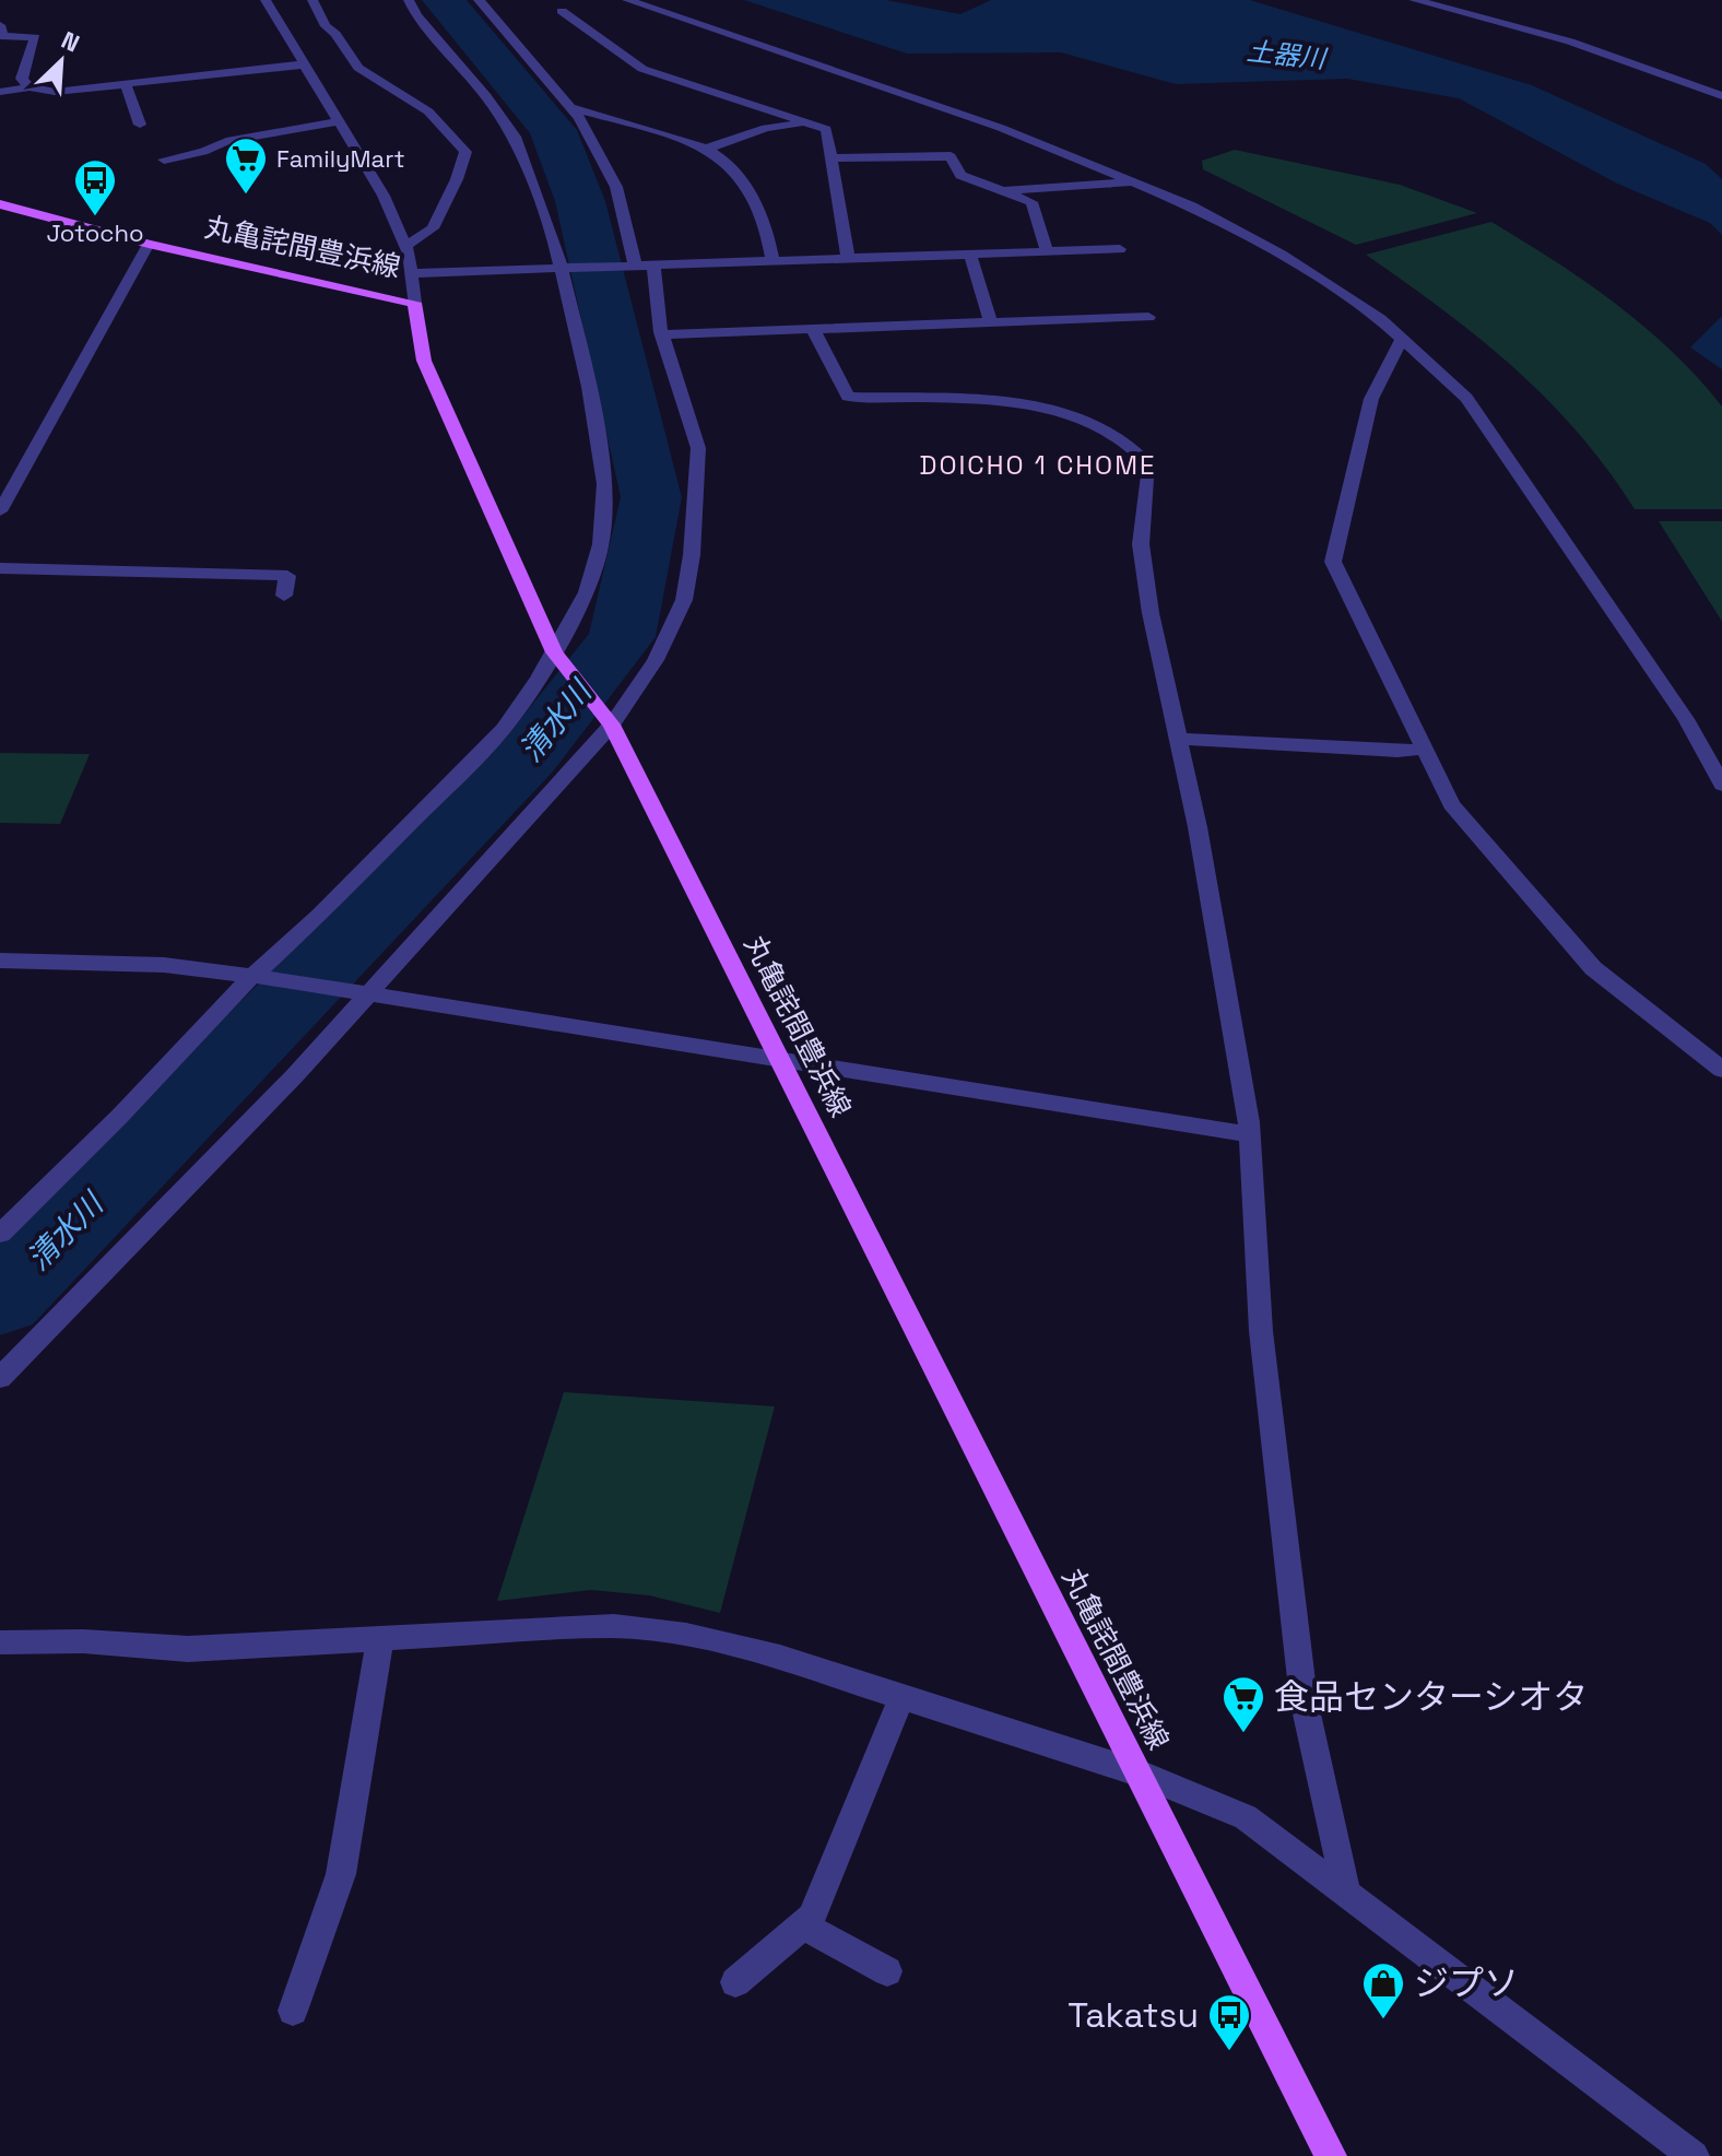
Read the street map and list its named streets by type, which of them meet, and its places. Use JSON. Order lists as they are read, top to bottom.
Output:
{
  "streets": {
    "main road": ["丸亀詫間豊浜線"]
  },
  "districts": ["DOICHO 1 CHOME"],
  "water": ["土器川", "清水川"],
  "places": {
    "supermarket": ["FamilyMart", "食品センターシオタ"],
    "bus stop": ["Jotocho", "Takatsu"],
    "shop": ["ジプソ"]
  },
  "north": "top right"
}
